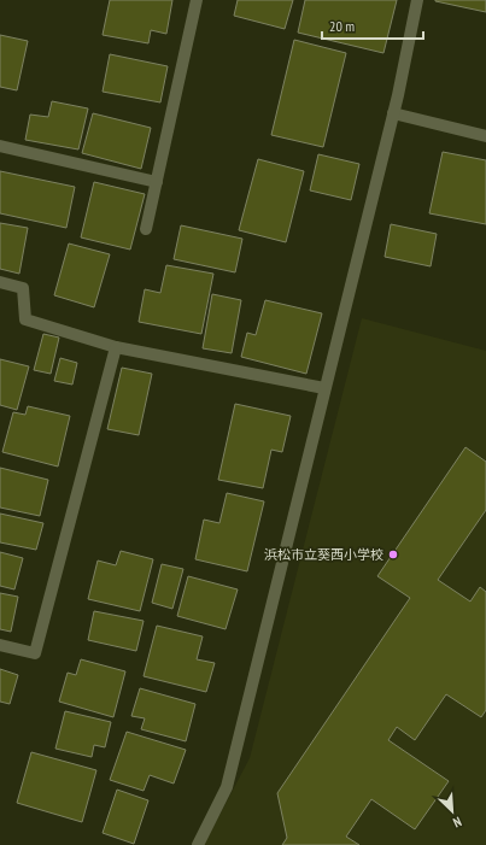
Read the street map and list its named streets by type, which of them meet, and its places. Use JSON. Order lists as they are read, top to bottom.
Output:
{
  "places": ["浜松市立葵西小学校"],
  "scale_bar": "20 m",
  "north": "bottom right"
}
